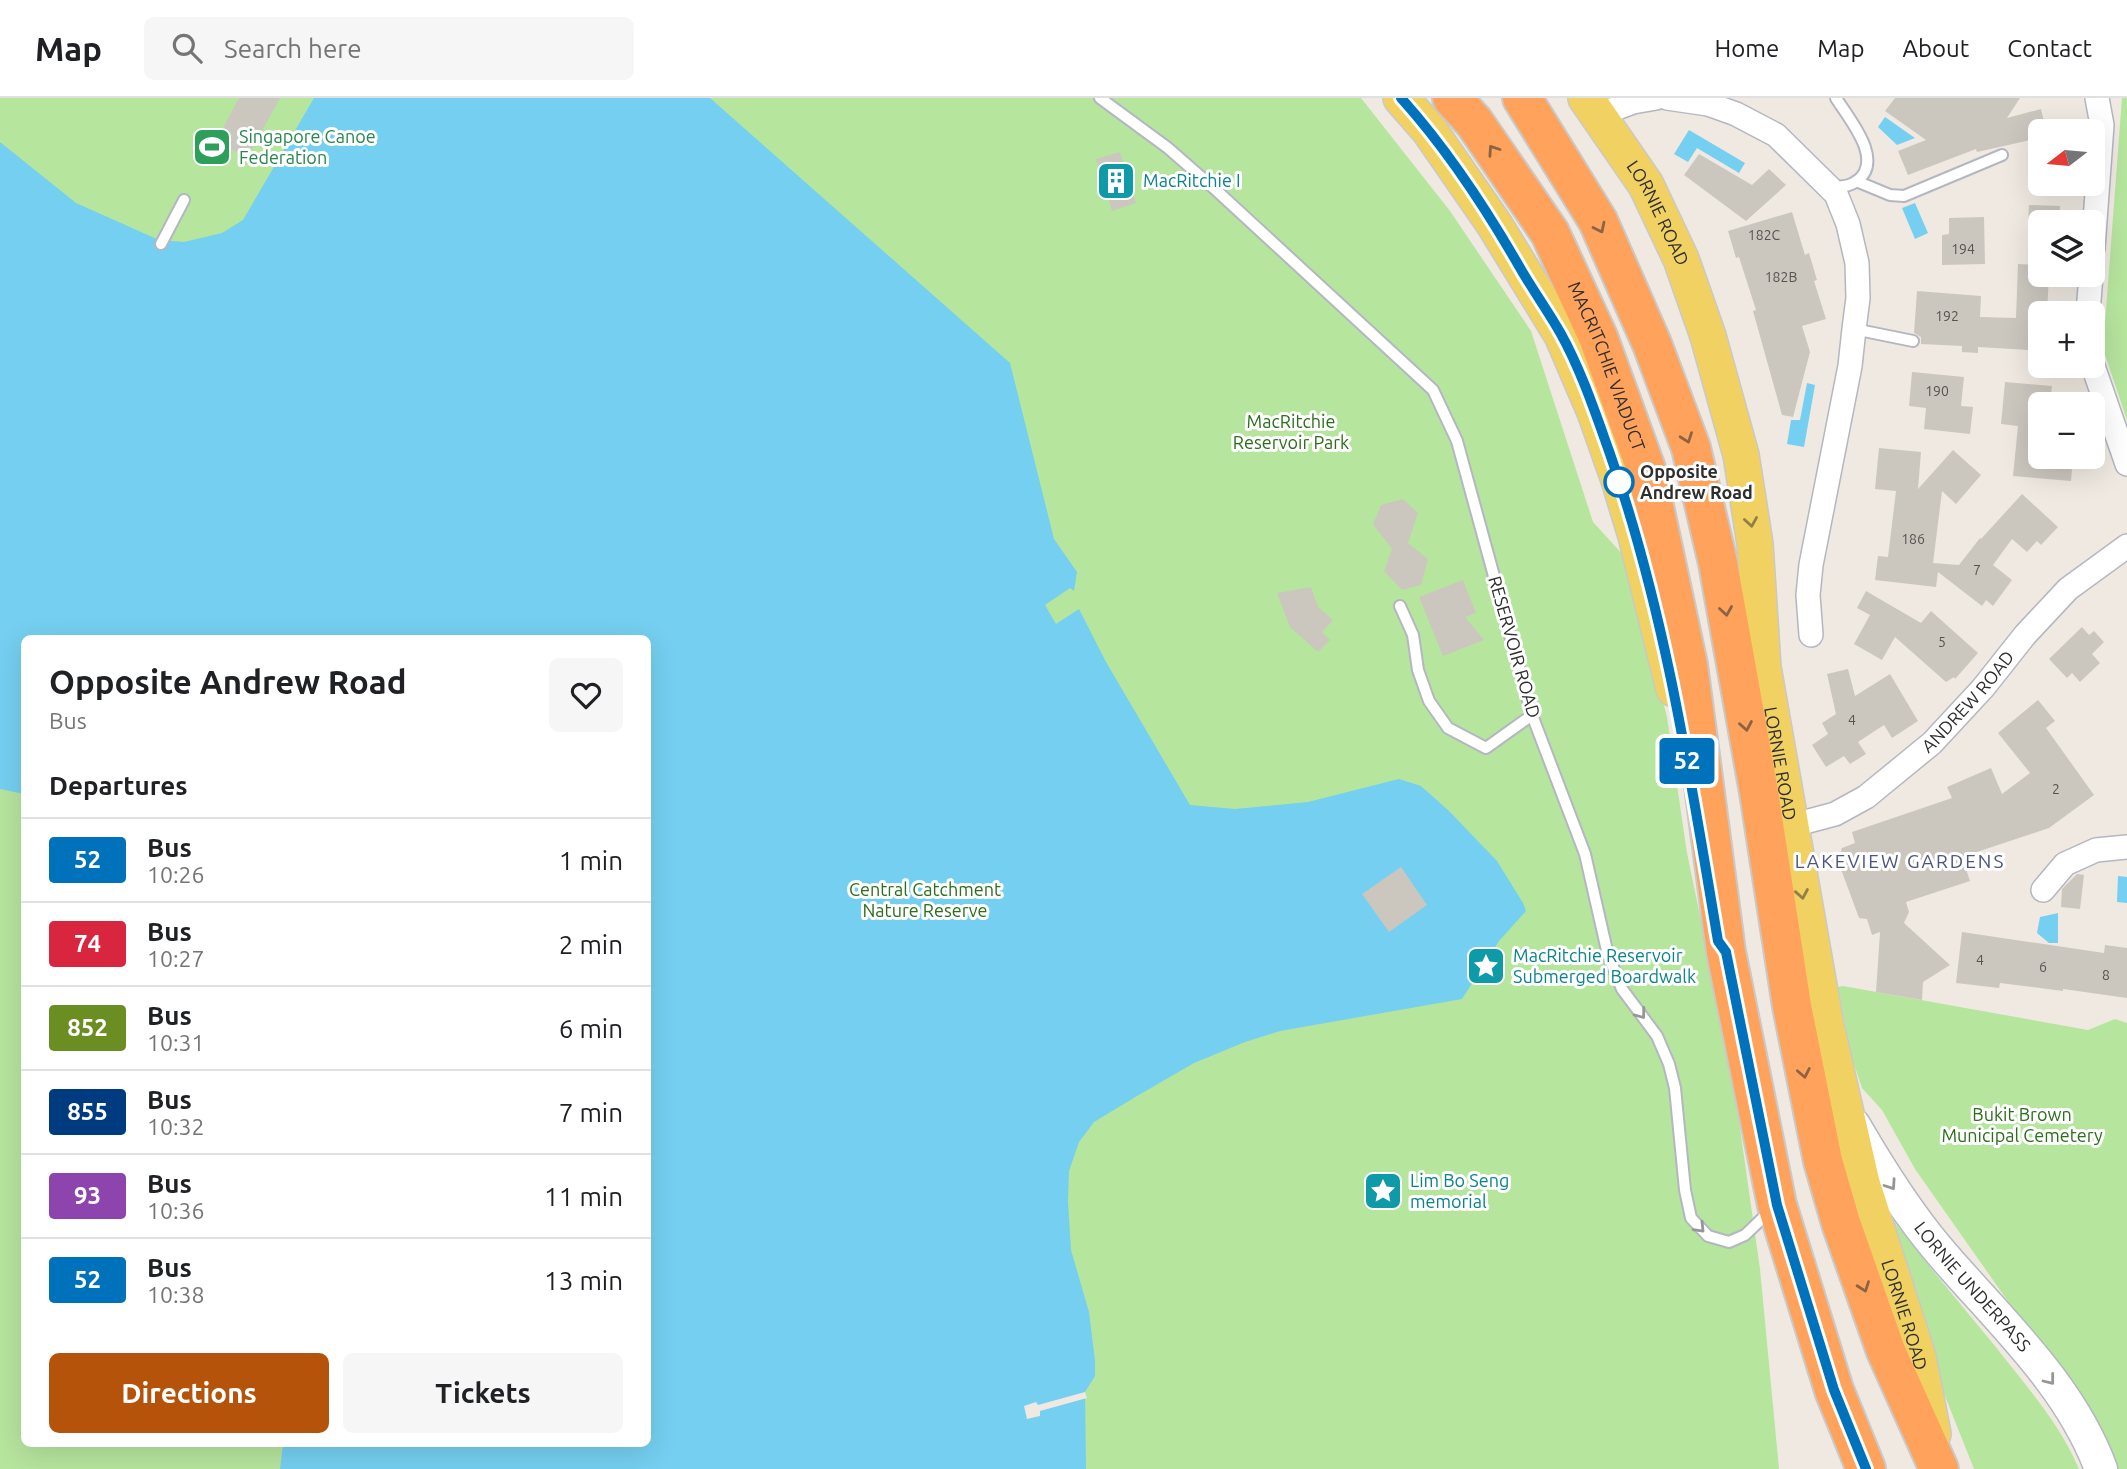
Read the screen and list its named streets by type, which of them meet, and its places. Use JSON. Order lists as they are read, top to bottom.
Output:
{
  "streets": {
    "highway": ["LORNIE ROAD", "MACRITCHIE VIADUCT"],
    "street": ["ANDREW ROAD", "LORNIE UNDERPASS"],
    "lane": ["RESERVOIR ROAD"]
  },
  "crossings": [
    ["LORNIE ROAD", "ANDREW ROAD"],
    ["LORNIE ROAD", "LORNIE UNDERPASS"]
  ],
  "one_way": [
    "LORNIE ROAD",
    "MACRITCHIE VIADUCT",
    "RESERVOIR ROAD",
    "LORNIE UNDERPASS"
  ],
  "districts": ["LAKEVIEW GARDENS"],
  "parks": ["MacRitchie Reservoir Park", "Central Catchment Nature Reserve", "Bukit Brown Municipal Cemetery"],
  "places": {
    "sports": ["Singapore Canoe Federation"],
    "building": ["MacRitchie I"],
    "other": ["Opposite Andrew Road"],
    "place": ["MacRitchie Reservoir Submerged Boardwalk", "Lim Bo Seng memorial"]
  },
  "lines": ["bus line 52"],
  "house_numbers": [
    "182C",
    "194",
    "182B",
    "192",
    "190",
    "186",
    "7",
    "5",
    "4",
    "2",
    "4",
    "6",
    "8"
  ],
  "north": "left",
  "page": {
    "header": "Map",
    "search": "Search here",
    "nav": [
      "Home",
      "Map",
      "About",
      "Contact"
    ],
    "on_map": "52",
    "map_buttons": ["+", "−"],
    "heading": [
      ["Opposite Andrew Road", "Bus"],
      "Departures"
    ],
    "list": [
      {
        "mark": "52",
        "name": "Bus",
        "note": "10:26",
        "value": "1 min"
      },
      {
        "mark": "74",
        "name": "Bus",
        "note": "10:27",
        "value": "2 min"
      },
      {
        "mark": "852",
        "name": "Bus",
        "note": "10:31",
        "value": "6 min"
      },
      {
        "mark": "855",
        "name": "Bus",
        "note": "10:32",
        "value": "7 min"
      },
      {
        "mark": "93",
        "name": "Bus",
        "note": "10:36",
        "value": "11 min"
      },
      {
        "mark": "52",
        "name": "Bus",
        "note": "10:38",
        "value": "13 min"
      }
    ],
    "buttons": ["Directions", "Tickets"]
  }
}
